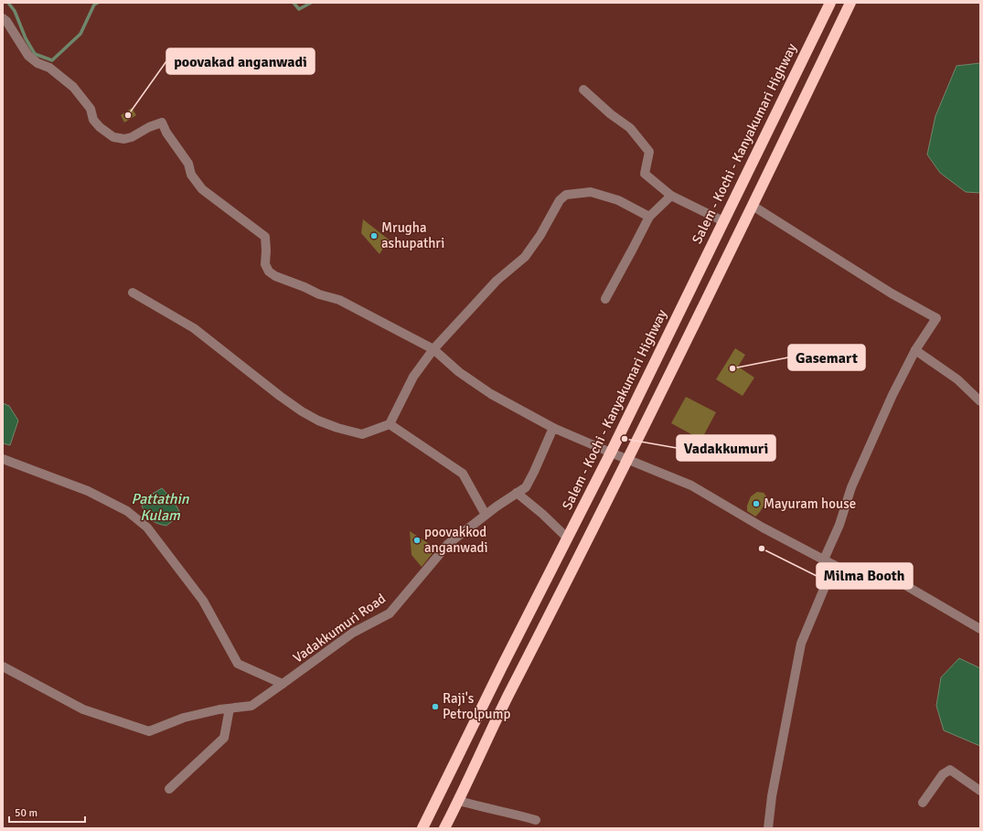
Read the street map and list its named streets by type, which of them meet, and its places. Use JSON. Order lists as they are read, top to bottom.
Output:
{
  "streets": {
    "highway": ["Salem - Kochi - Kanyakumari Highway"],
    "street": ["Vadakkumuri Road"]
  },
  "water": ["Pattathin Kulam"],
  "places": [
    "poovakad anganwadi",
    "Mrugha ashupathri",
    "Gasemart",
    "Vadakkumuri",
    "Mayuram house",
    "poovakkod anganwadi",
    "Milma Booth",
    "Raji's Petrolpump"
  ],
  "scale_bar": "50 m"
}
